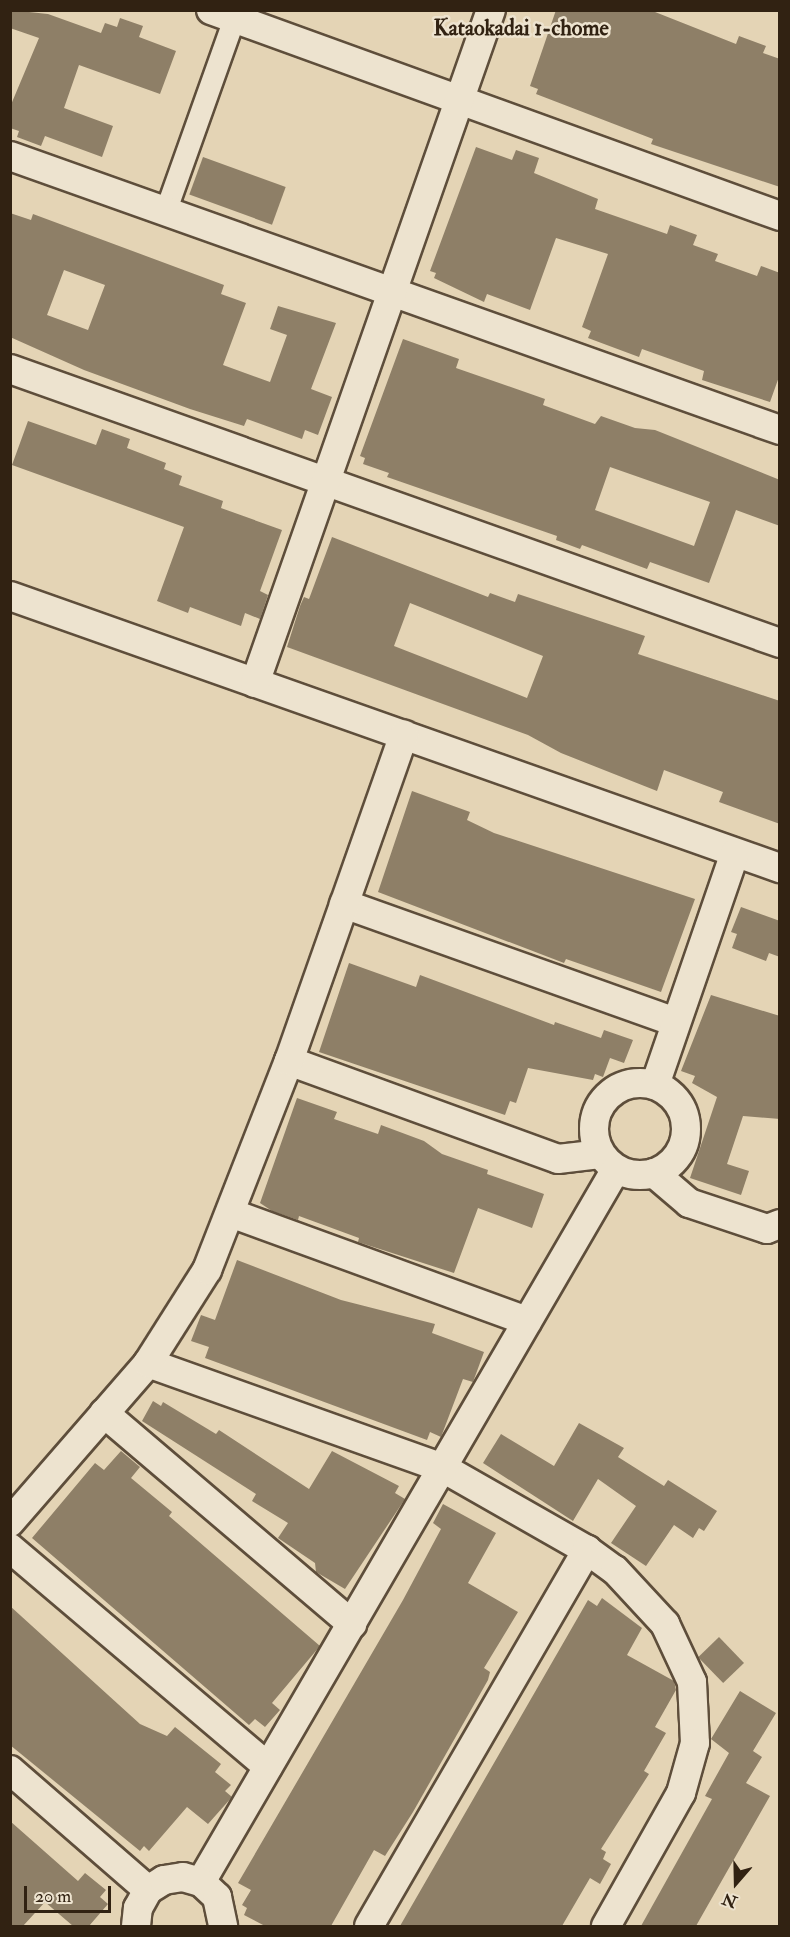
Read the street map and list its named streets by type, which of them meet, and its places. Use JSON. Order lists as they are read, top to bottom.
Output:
{
  "districts": ["Kataokadai 1-chome"],
  "scale_bar": "20 m",
  "north": "bottom"
}
